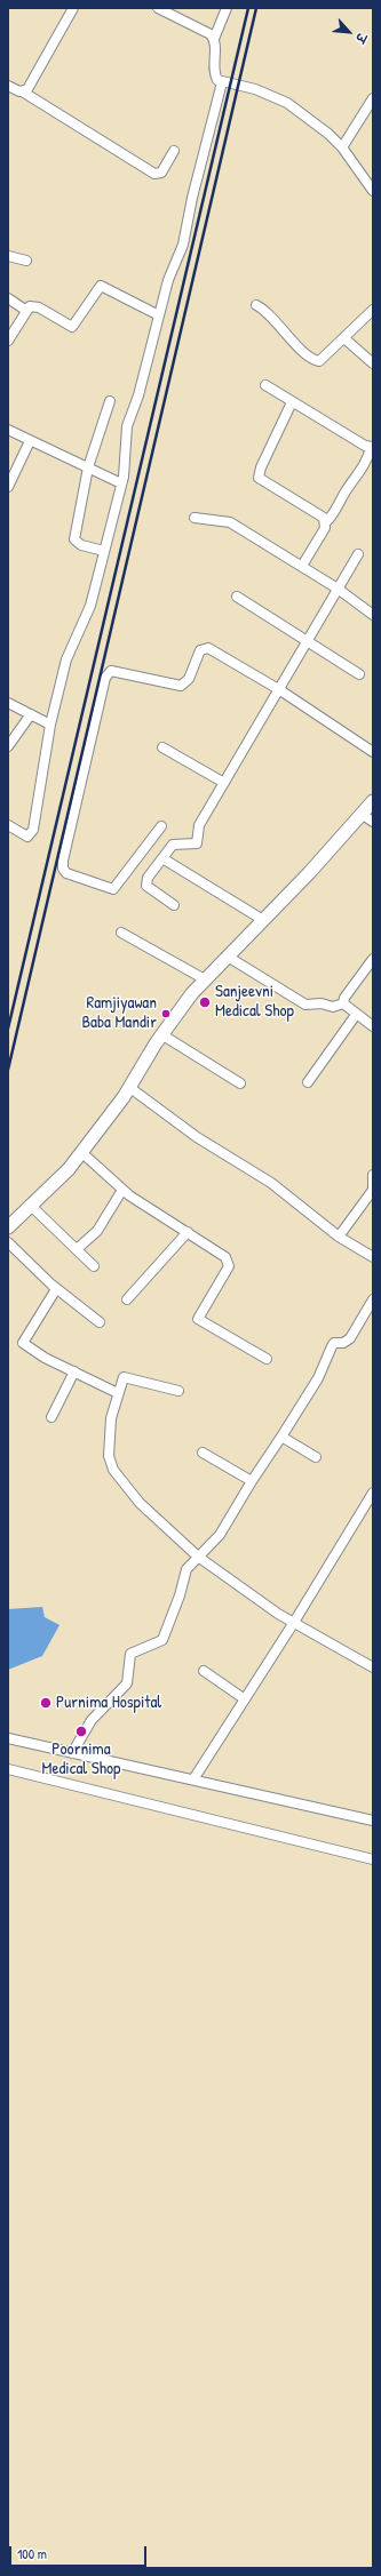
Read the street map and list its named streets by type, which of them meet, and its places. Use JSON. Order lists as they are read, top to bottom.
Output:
{
  "places": [
    "Sanjeevni Medical Shop",
    "Ramjiyawan Baba Mandir",
    "Purnima Hospital",
    "Poornima Medical Shop"
  ],
  "scale_bar": "100 m",
  "north": "bottom right"
}
